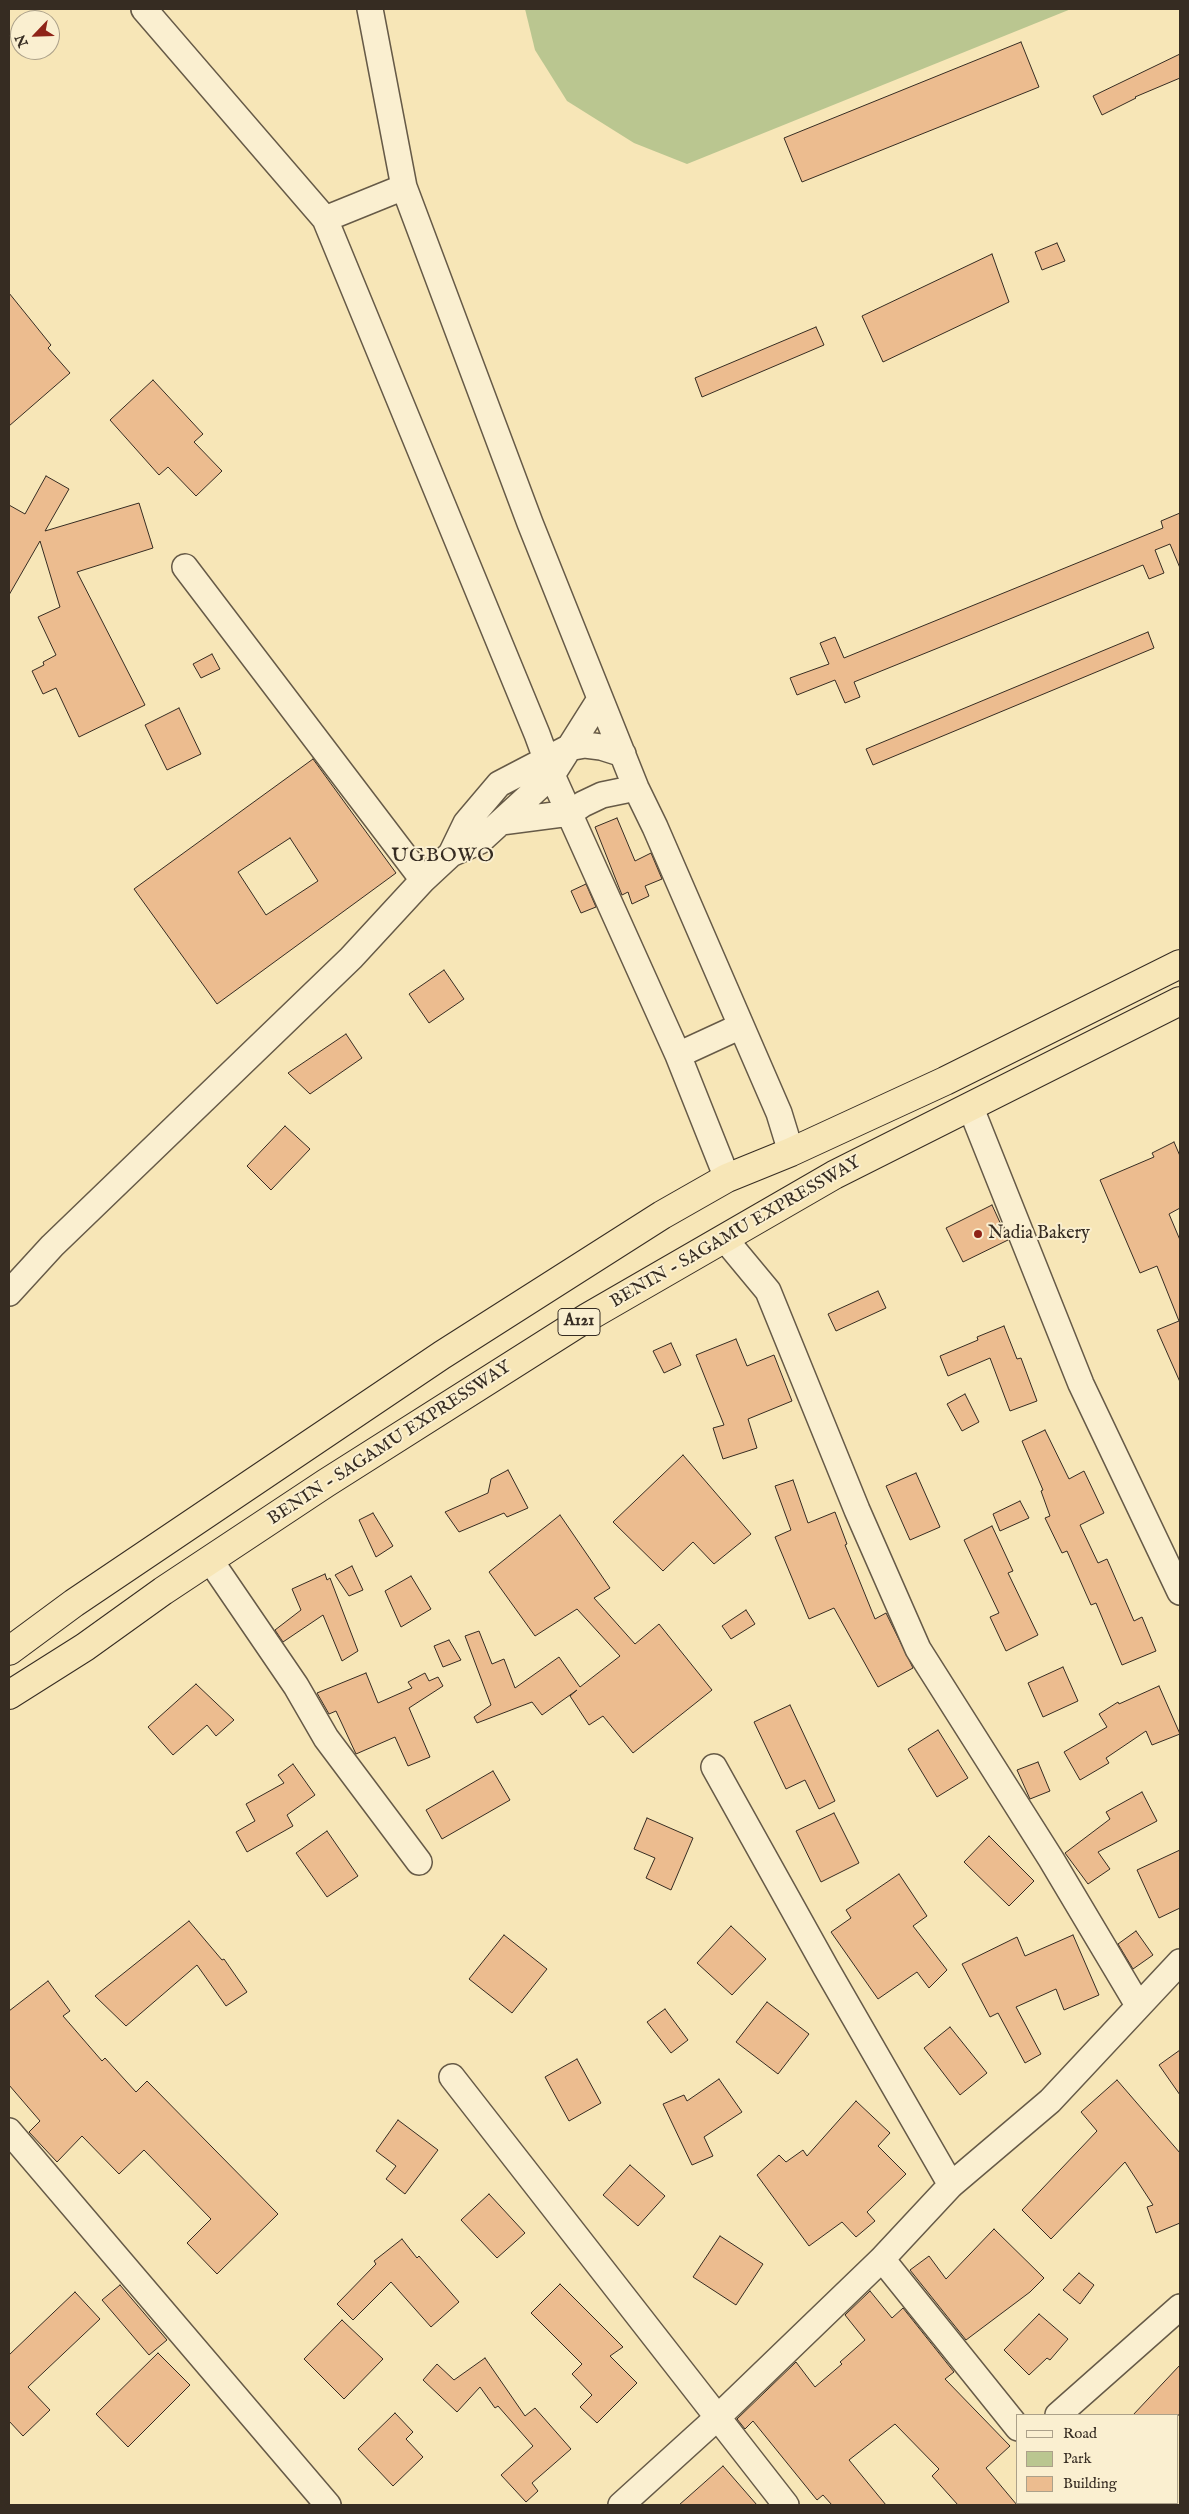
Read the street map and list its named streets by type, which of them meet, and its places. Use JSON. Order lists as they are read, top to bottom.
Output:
{
  "streets": {
    "highway": ["BENIN - SAGAMU EXPRESSWAY", "A121"]
  },
  "districts": ["UGBOWO"],
  "places": ["Nadia Bakery"],
  "legend": ["Road", "Park", "Building"],
  "north": "bottom left"
}
